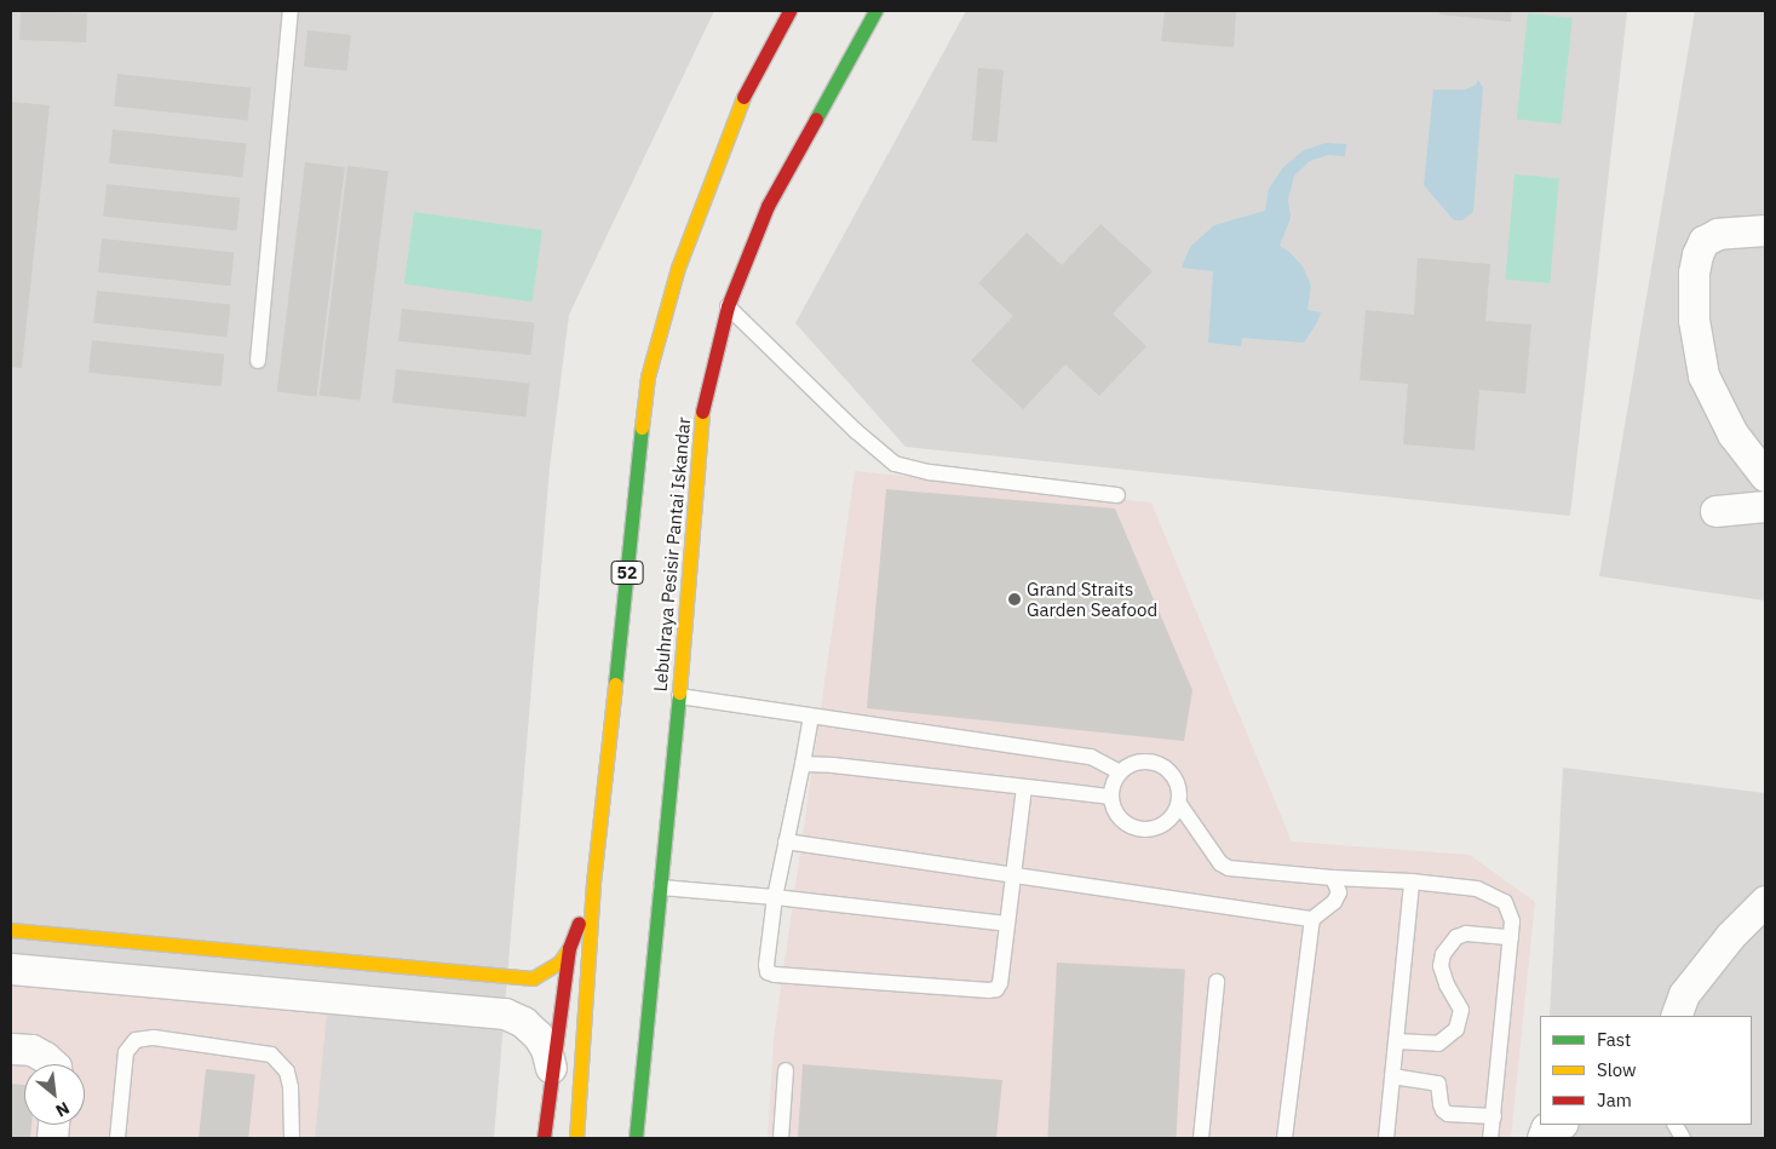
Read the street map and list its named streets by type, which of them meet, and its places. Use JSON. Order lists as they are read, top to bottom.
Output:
{
  "streets": {
    "main road": ["Lebuhraya Pesisir Pantai Iskandar", "52"]
  },
  "places": ["Grand Straits Garden Seafood"],
  "legend": ["Fast", "Slow", "Jam"],
  "north": "bottom right"
}
